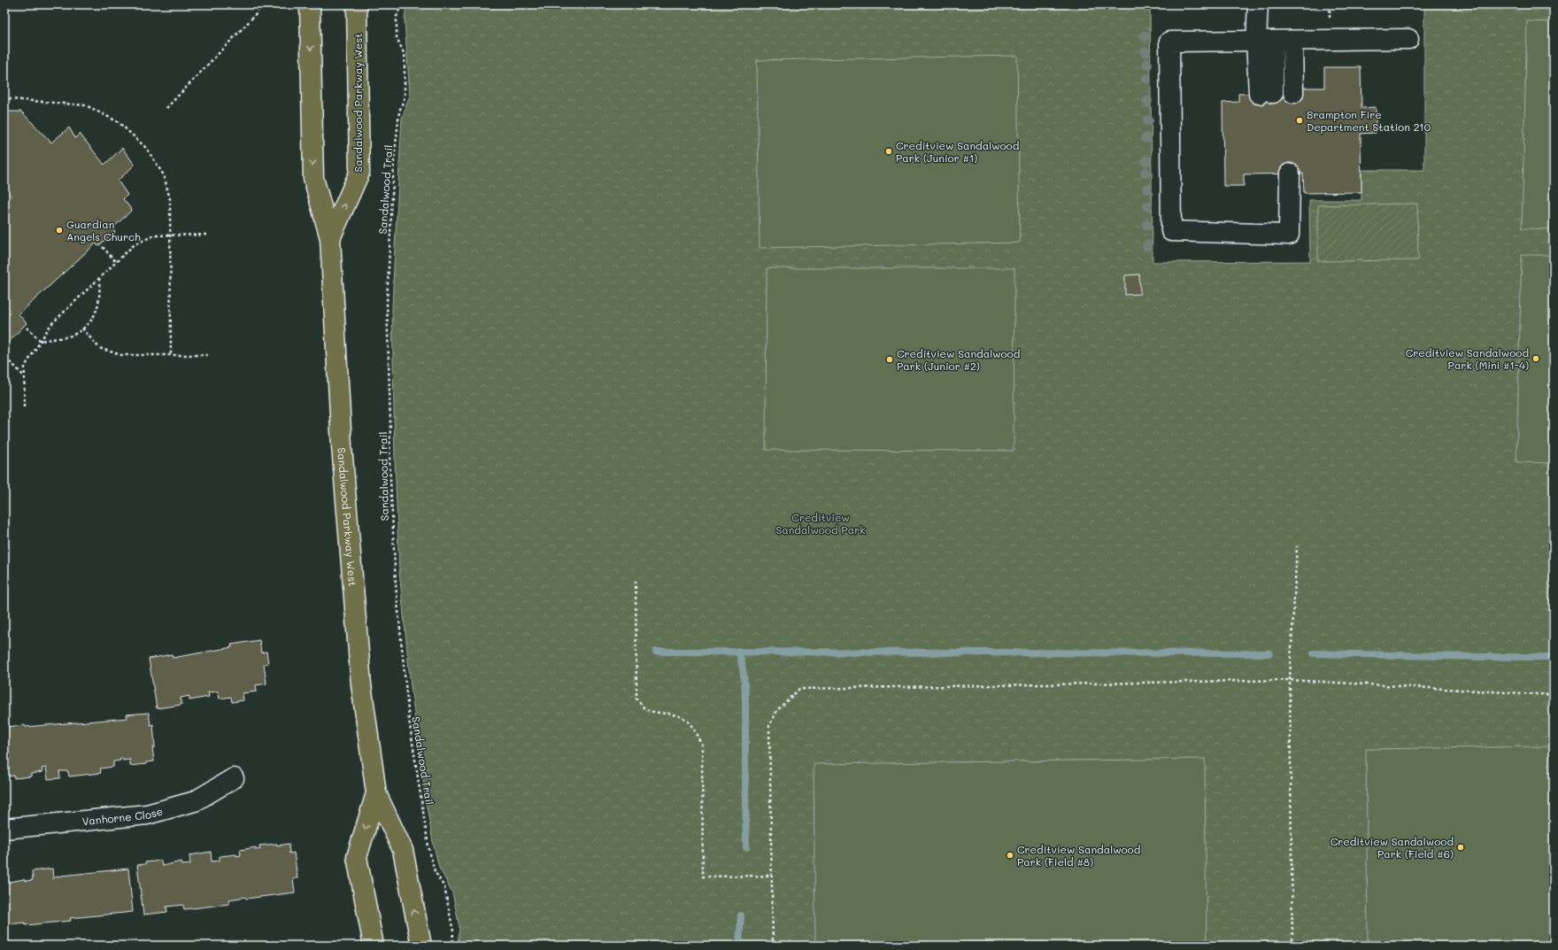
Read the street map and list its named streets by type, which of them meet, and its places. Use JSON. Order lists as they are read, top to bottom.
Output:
{
  "streets": {
    "main road": ["Sandalwood Parkway West"],
    "street": ["Vanhorne Close"],
    "path": ["Sandalwood Trail"]
  },
  "parks": ["Creditview Sandalwood Park"],
  "places": [
    "Brampton Fire Department Station 210",
    "Creditview Sandalwood Park (Junior #1)",
    "Guardian Angels Church",
    "Creditview Sandalwood Park (Mini #1-4)",
    "Creditview Sandalwood Park (Junior #2)",
    "Creditview Sandalwood Park (Field #6)",
    "Creditview Sandalwood Park (Field #8)"
  ]
}
